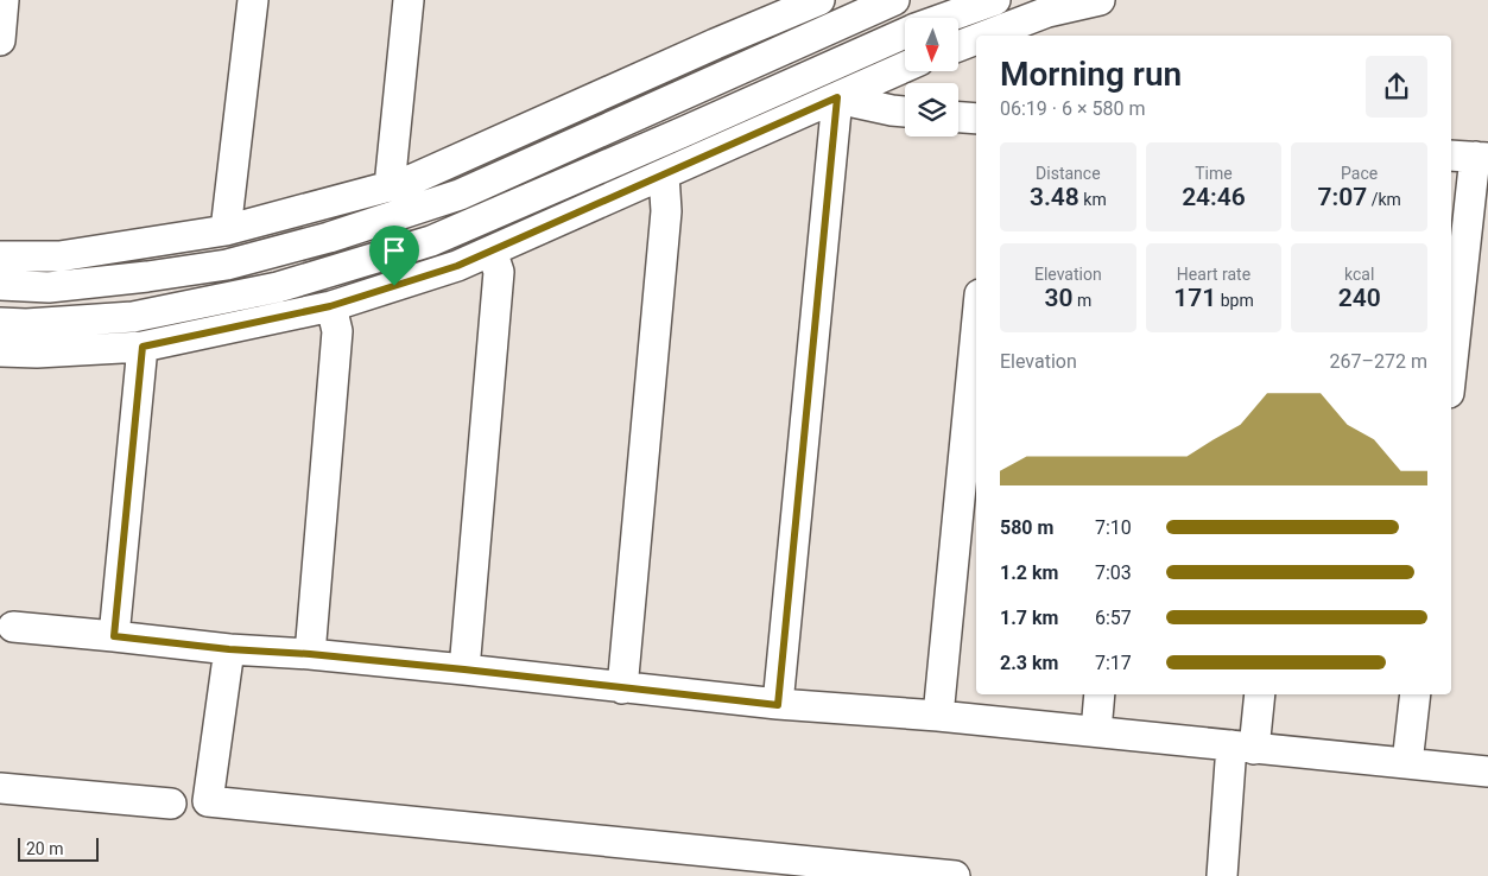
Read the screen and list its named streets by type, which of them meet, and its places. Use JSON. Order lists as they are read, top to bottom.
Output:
{
  "scale_bar": "20 m",
  "north": "bottom",
  "page": {
    "heading": ["Morning run", "06:19 · 6 × 580 m"],
    "stats": [
      ["Distance", "3.48 km"],
      ["Time", "24:46"],
      ["Pace", "7:07 /km"],
      ["Elevation", "30 m"],
      ["Heart rate", "171 bpm"],
      ["kcal", "240"]
    ],
    "chart": ["Elevation", "267–272 m"],
    "list": [
      {
        "name": "580 m",
        "note": "7:10"
      },
      {
        "name": "1.2 km",
        "note": "7:03"
      },
      {
        "name": "1.7 km",
        "note": "6:57"
      },
      {
        "name": "2.3 km",
        "note": "7:17"
      }
    ],
    "scale": "20 m"
  }
}
